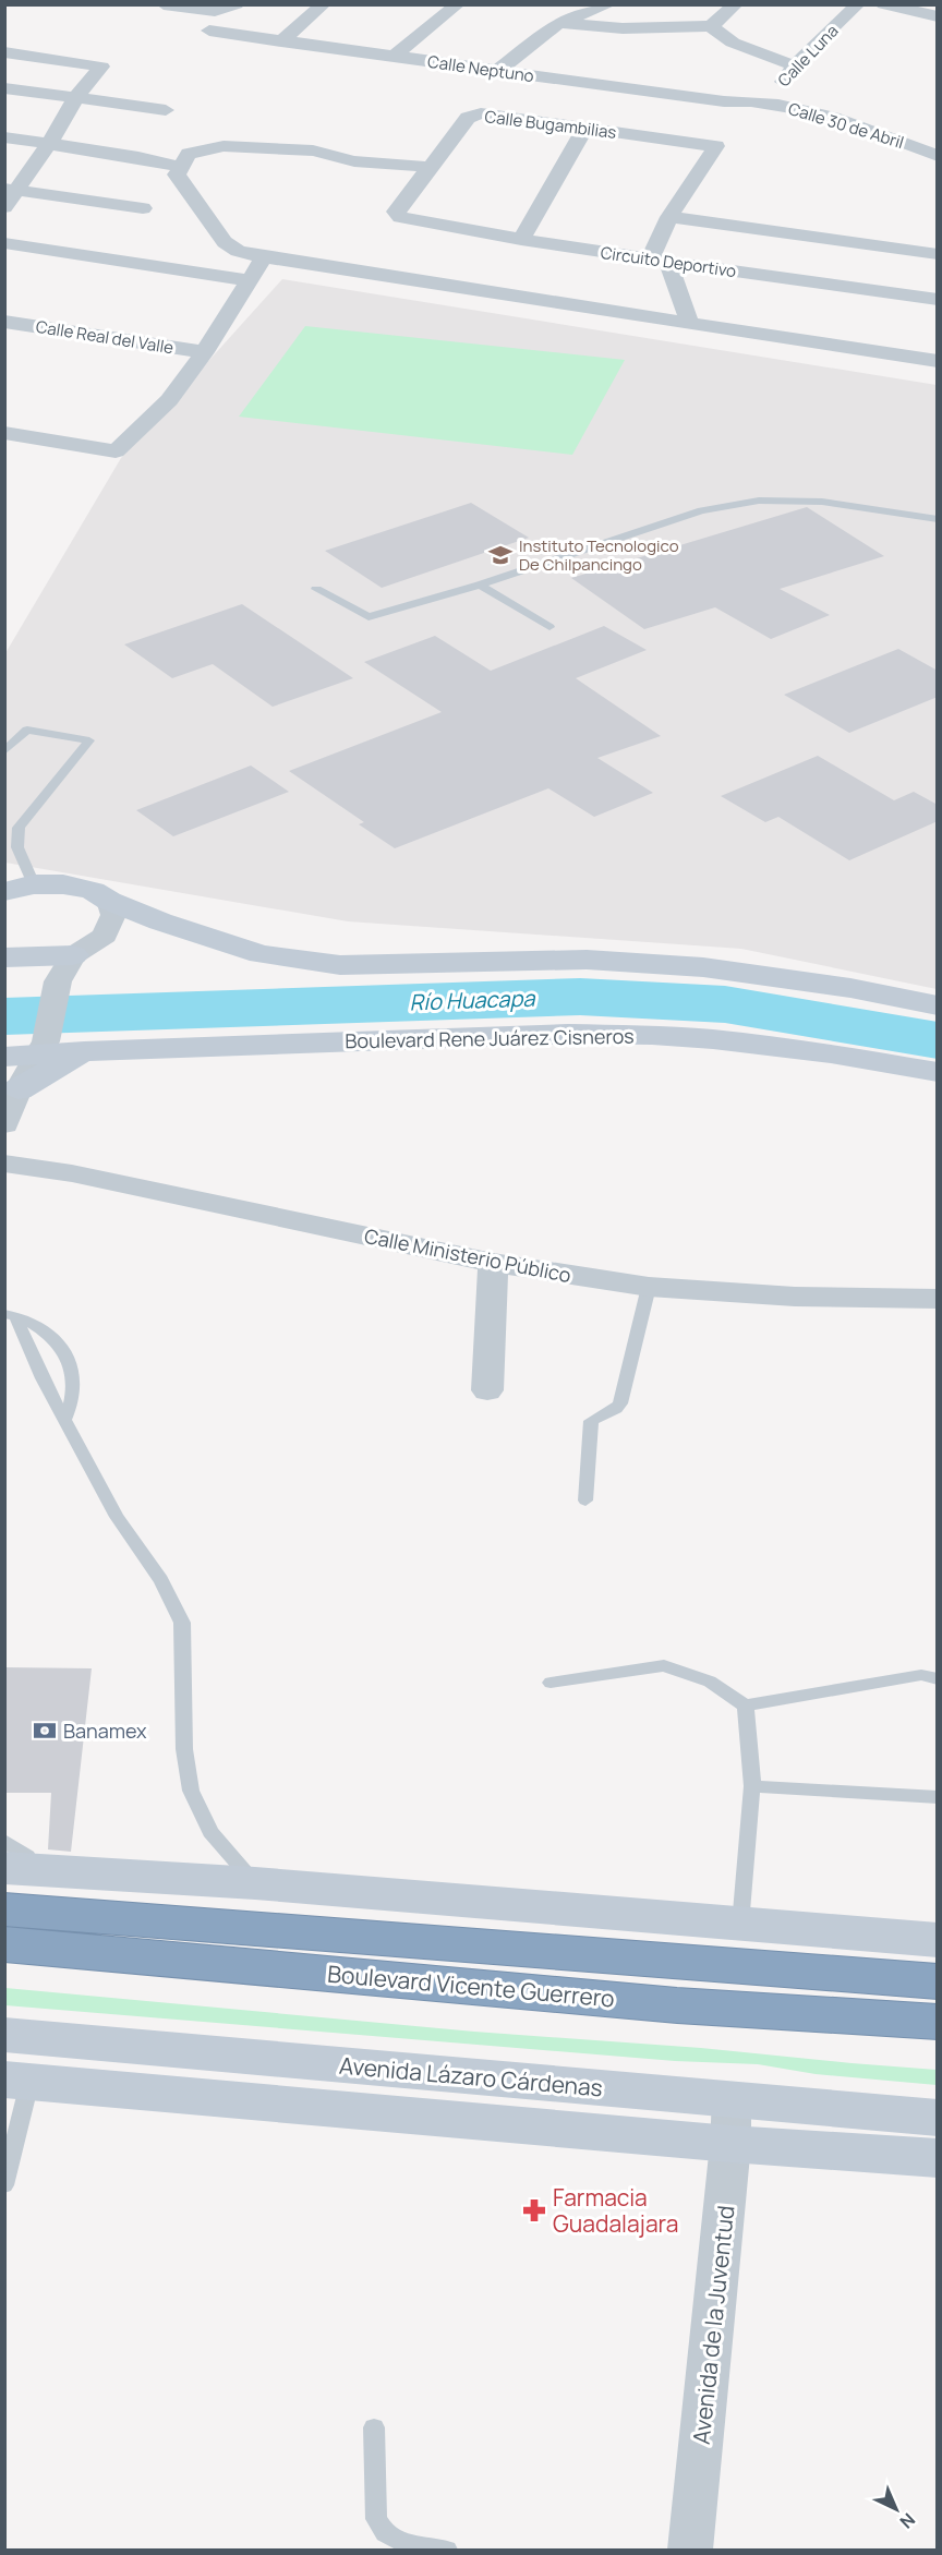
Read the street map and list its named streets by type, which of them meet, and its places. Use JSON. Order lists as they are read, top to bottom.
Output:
{
  "streets": {
    "highway": ["Boulevard Vicente Guerrero"],
    "main road": ["Boulevard Rene Juárez Cisneros", "Avenida Lázaro Cárdenas"],
    "street": [
      "Calle Luna",
      "Calle Neptuno",
      "Calle Bugambilias",
      "Calle 30 de Abril",
      "Circuito Deportivo",
      "Calle Real del Valle",
      "Calle Ministerio Público",
      "Avenida de la Juventud"
    ]
  },
  "crossings": [
    ["Calle Luna", "Calle Neptuno"],
    ["Calle Luna", "Calle 30 de Abril"],
    ["Calle Neptuno", "Calle 30 de Abril"],
    ["Calle Bugambilias", "Circuito Deportivo"],
    ["Avenida Lázaro Cárdenas", "Avenida de la Juventud"]
  ],
  "water": ["Río Huacapa"],
  "places": {
    "school or university": ["Instituto Tecnologico De Chilpancingo"],
    "bank": ["Banamex"],
    "pharmacy": ["Farmacia Guadalajara"]
  },
  "north": "bottom right"
}
